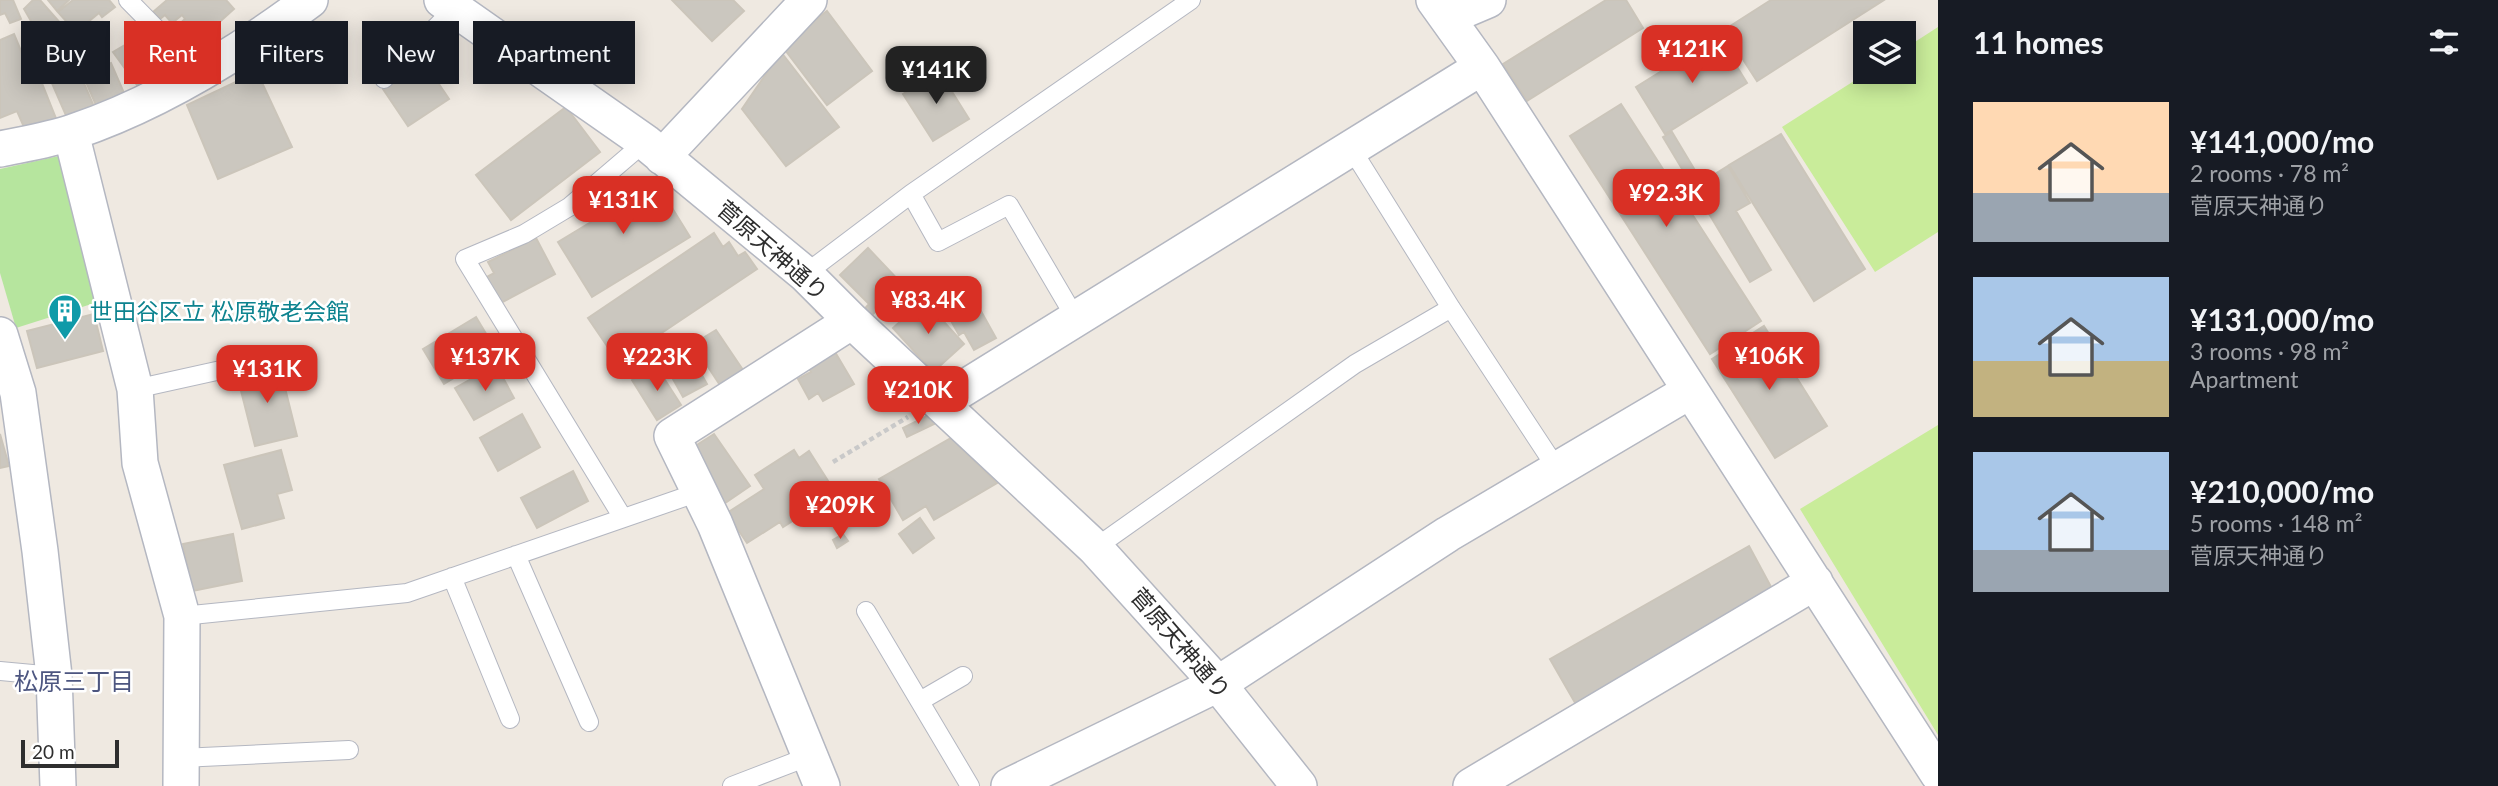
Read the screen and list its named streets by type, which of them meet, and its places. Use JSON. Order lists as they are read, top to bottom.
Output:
{
  "streets": {
    "street": ["菅原天神通り"]
  },
  "districts": ["松原三丁目"],
  "places": {
    "building": ["世田谷区立 松原敬老会館"]
  },
  "scale_bar": "20 m",
  "page": {
    "heading": "11 homes",
    "chip": [
      "Buy",
      "Rent",
      "Filters",
      "New",
      "Apartment"
    ],
    "price": [
      "¥121K",
      "¥141K",
      "¥92.3K",
      "¥131K",
      "¥83.4K",
      "¥106K",
      "¥137K",
      "¥223K",
      "¥131K",
      "¥210K",
      "¥209K"
    ],
    "list": [
      {
        "name": "¥141,000/mo",
        "note": "2 rooms · 78 m² · 菅原天神通り"
      },
      {
        "name": "¥131,000/mo",
        "note": "3 rooms · 98 m² · Apartment"
      },
      {
        "name": "¥210,000/mo",
        "note": "5 rooms · 148 m² · 菅原天神通り"
      }
    ],
    "scale": "20 m"
  }
}
